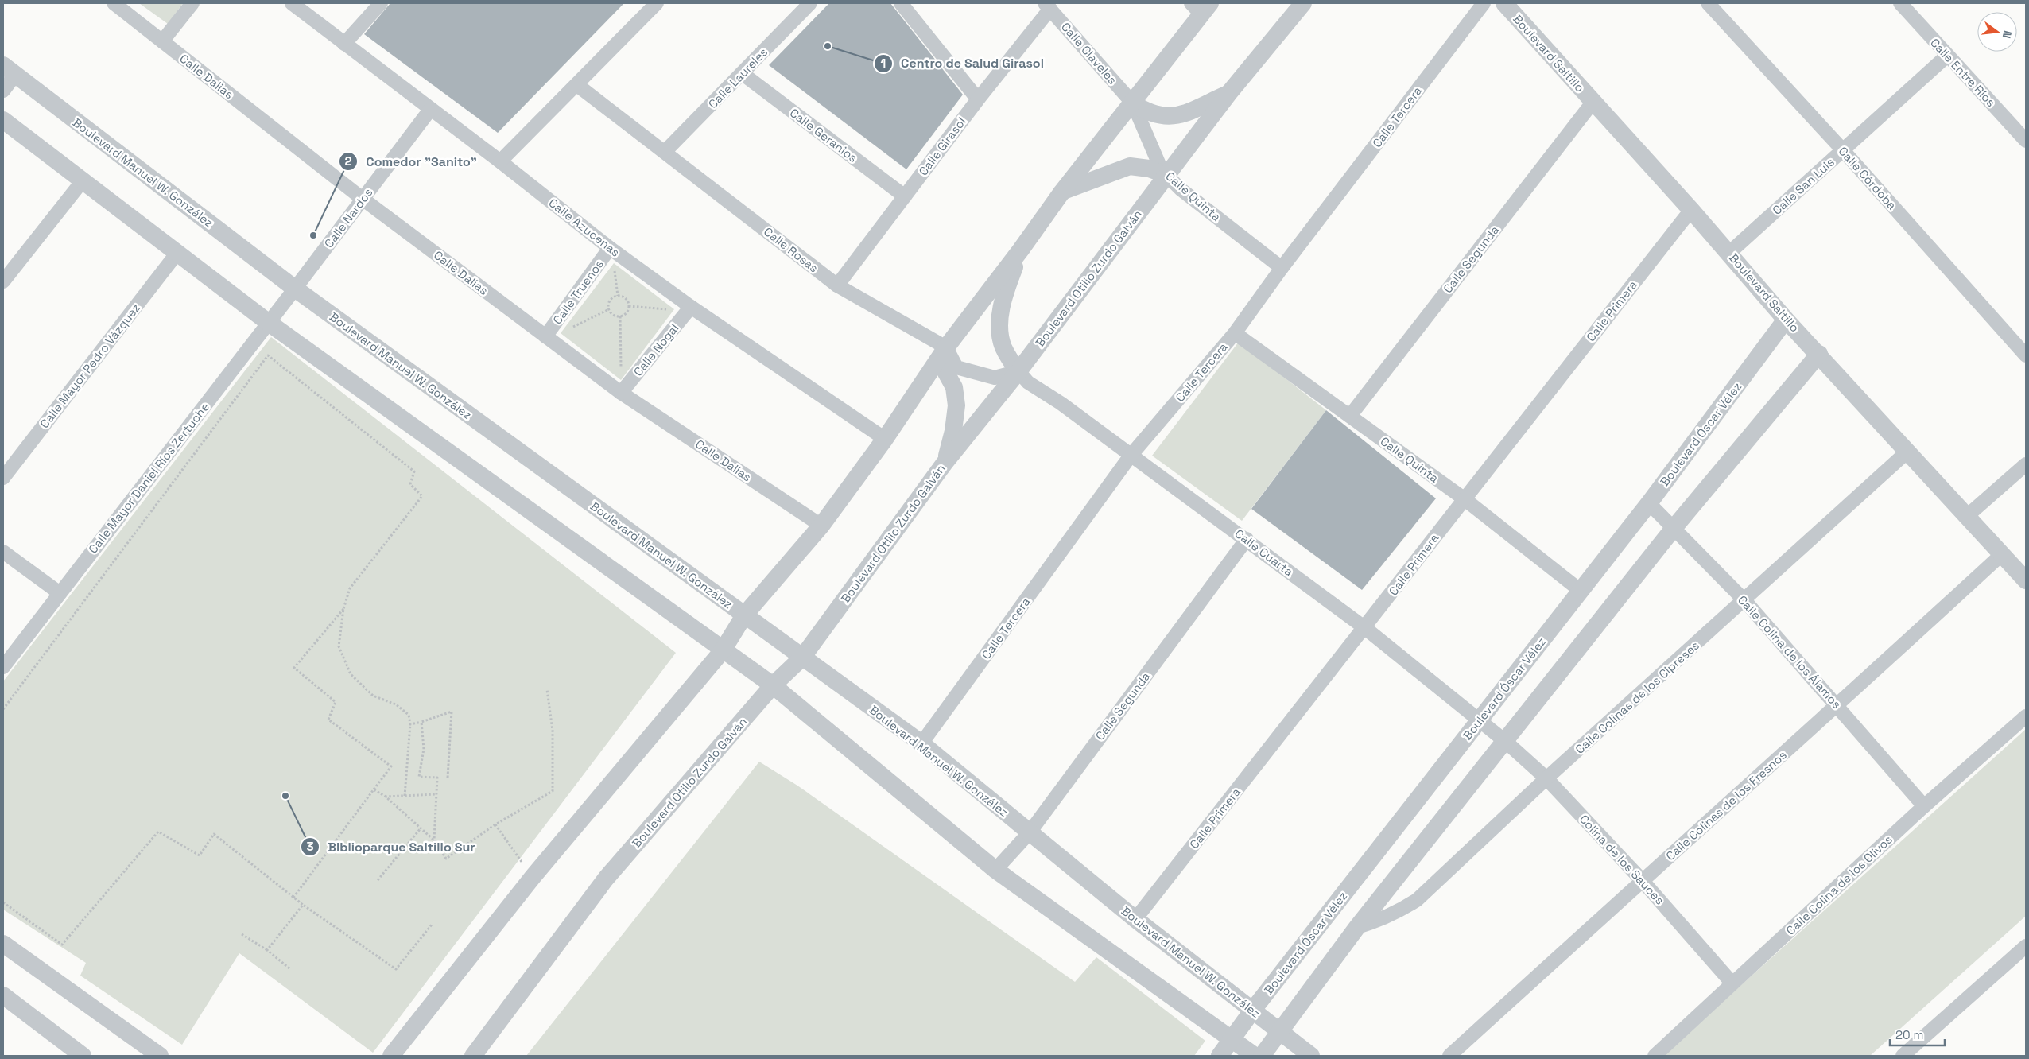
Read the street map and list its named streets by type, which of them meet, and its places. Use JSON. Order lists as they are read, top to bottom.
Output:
{
  "streets": {
    "street": [
      "Calle Claveles",
      "Boulevard Saltillo",
      "Calle Entre Ríos",
      "Calle Dalias",
      "Calle Laureles",
      "Calle Tercera",
      "Calle Geranios",
      "Calle Girasol",
      "Boulevard Manuel W. González",
      "Calle Córdoba",
      "Calle San Luis",
      "Calle Quinta",
      "Calle Nardos",
      "Calle Azucenas",
      "Calle Rosas",
      "Calle Segunda",
      "Boulevard Otilio Zurdo Galván",
      "Calle Truenos",
      "Calle Primera",
      "Calle Nogal",
      "Calle Mayor Pedro Vázquez",
      "Boulevard Óscar Vélez",
      "Calle Mayor Daniel Ríos Zertuche",
      "Calle Cuarta",
      "Calle Colina de los Álamos",
      "Calle Colinas de los Cipreses",
      "Calle Colinas de los Fresnos",
      "Colina de los Sauces",
      "Calle Colina de los Olivos"
    ]
  },
  "crossings": [
    ["Calle Claveles", "Calle Girasol"],
    ["Calle Claveles", "Calle Quinta"],
    ["Boulevard Saltillo", "Calle San Luis"],
    ["Boulevard Saltillo", "Calle Segunda"],
    ["Boulevard Saltillo", "Calle Primera"],
    ["Boulevard Saltillo", "Boulevard Óscar Vélez"],
    ["Boulevard Saltillo", "Calle Colinas de los Cipreses"],
    ["Boulevard Saltillo", "Calle Colinas de los Fresnos"],
    ["Calle Entre Ríos", "Calle San Luis"],
    ["Calle Dalias", "Calle Nardos"],
    ["Calle Dalias", "Calle Truenos"],
    ["Calle Dalias", "Calle Nogal"],
    ["Calle Laureles", "Calle Geranios"],
    ["Calle Laureles", "Calle Rosas"],
    ["Calle Tercera", "Boulevard Manuel W. González"],
    ["Calle Tercera", "Calle Quinta"],
    ["Calle Tercera", "Calle Cuarta"],
    ["Calle Geranios", "Calle Girasol"],
    ["Calle Girasol", "Calle Rosas"],
    ["Boulevard Manuel W. González", "Calle Nardos"],
    ["Boulevard Manuel W. González", "Calle Segunda"],
    ["Boulevard Manuel W. González", "Boulevard Otilio Zurdo Galván"],
    ["Boulevard Manuel W. González", "Calle Primera"],
    ["Boulevard Manuel W. González", "Boulevard Óscar Vélez"],
    ["Boulevard Manuel W. González", "Calle Mayor Daniel Ríos Zertuche"],
    ["Calle Córdoba", "Calle San Luis"],
    ["Calle Quinta", "Calle Segunda"],
    ["Calle Quinta", "Boulevard Otilio Zurdo Galván"],
    ["Calle Quinta", "Calle Primera"],
    ["Calle Quinta", "Boulevard Óscar Vélez"],
    ["Calle Nardos", "Calle Azucenas"],
    ["Calle Nardos", "Calle Mayor Daniel Ríos Zertuche"],
    ["Calle Azucenas", "Calle Truenos"],
    ["Calle Azucenas", "Calle Nogal"],
    ["Calle Segunda", "Calle Cuarta"],
    ["Boulevard Otilio Zurdo Galván", "Calle Cuarta"],
    ["Calle Primera", "Calle Cuarta"],
    ["Boulevard Óscar Vélez", "Calle Cuarta"],
    ["Boulevard Óscar Vélez", "Calle Colina de los Álamos"],
    ["Calle Cuarta", "Colina de los Sauces"],
    ["Calle Colina de los Álamos", "Calle Colinas de los Cipreses"],
    ["Calle Colina de los Álamos", "Calle Colinas de los Fresnos"],
    ["Calle Colina de los Álamos", "Calle Colina de los Olivos"],
    ["Calle Colinas de los Cipreses", "Colina de los Sauces"],
    ["Calle Colinas de los Fresnos", "Colina de los Sauces"],
    ["Colina de los Sauces", "Calle Colina de los Olivos"]
  ],
  "places": ["Centro de Salud Girasol", "Comedor \"Sanito\"", "Blblioparque Saltillo Sur"],
  "scale_bar": "20 m",
  "north": "right"
}
